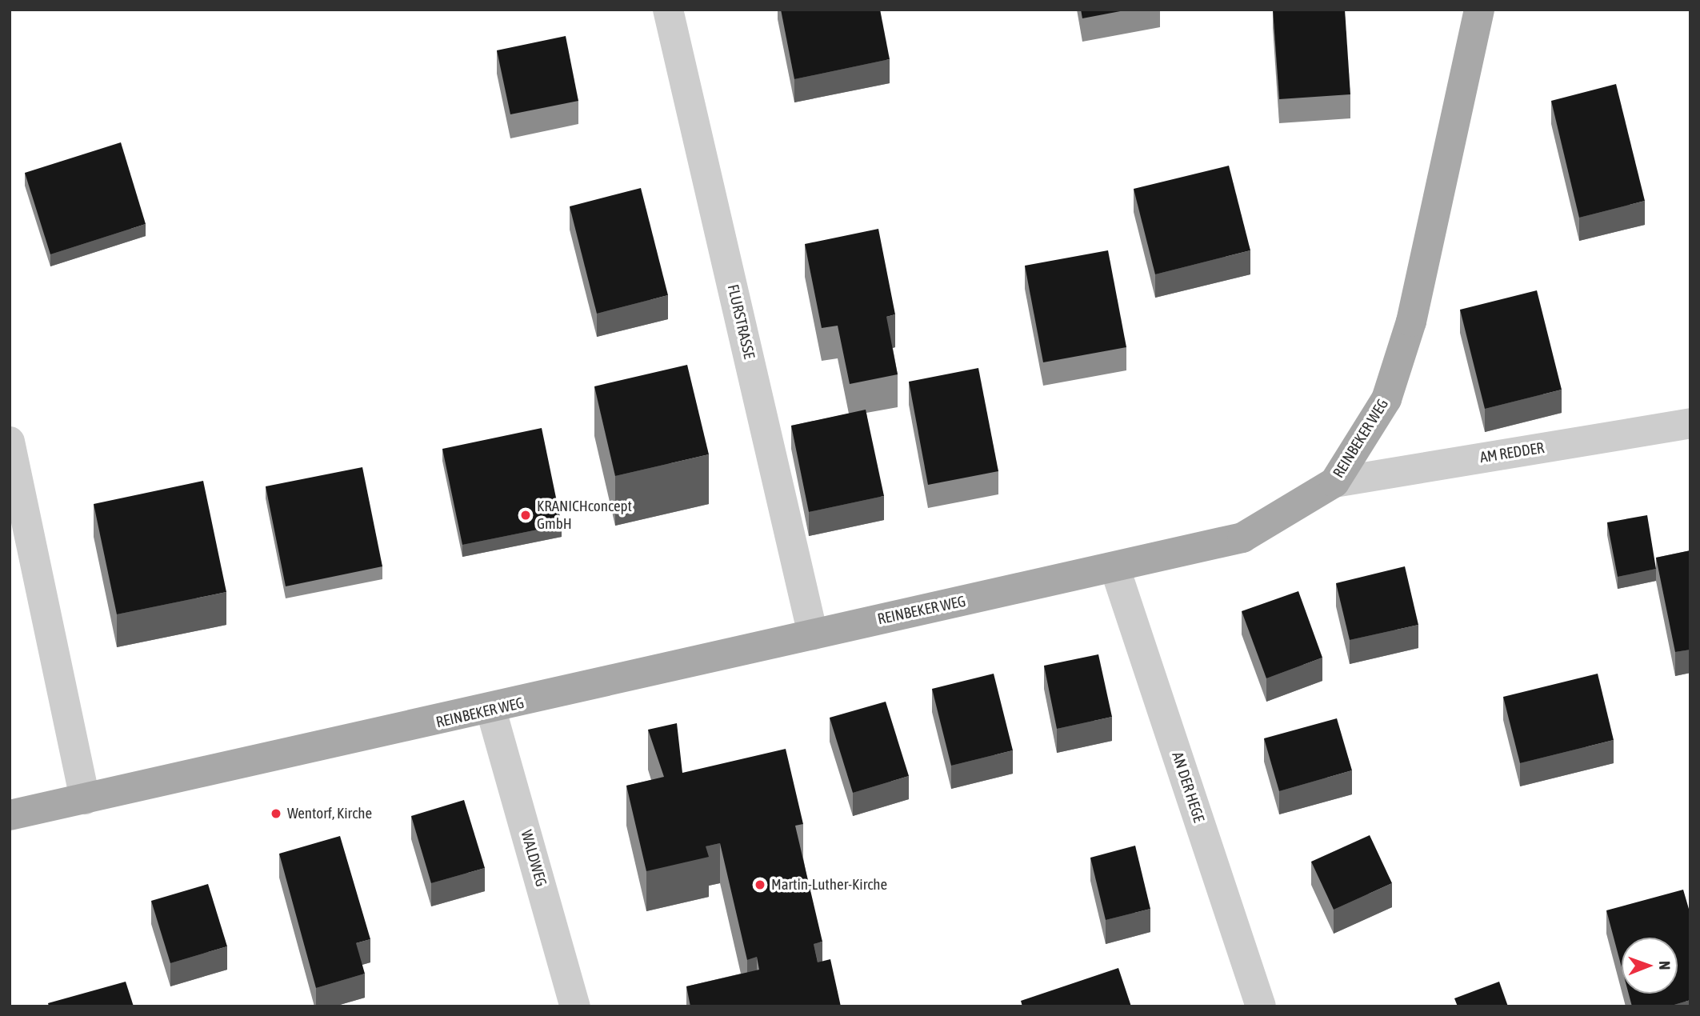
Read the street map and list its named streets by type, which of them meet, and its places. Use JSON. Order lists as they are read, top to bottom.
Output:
{
  "streets": {
    "main road": ["REINBEKER WEG"],
    "street": [
      "FLURSTRASSE",
      "AM REDDER",
      "AN DER HEGE",
      "WALDWEG"
    ]
  },
  "crossings": [
    ["FLURSTRASSE", "REINBEKER WEG"],
    ["REINBEKER WEG", "AM REDDER"],
    ["REINBEKER WEG", "AN DER HEGE"],
    ["REINBEKER WEG", "WALDWEG"]
  ],
  "places": ["KRANICHconcept GmbH", "Wentorf, Kirche", "Martin-Luther-Kirche"],
  "north": "right"
}
